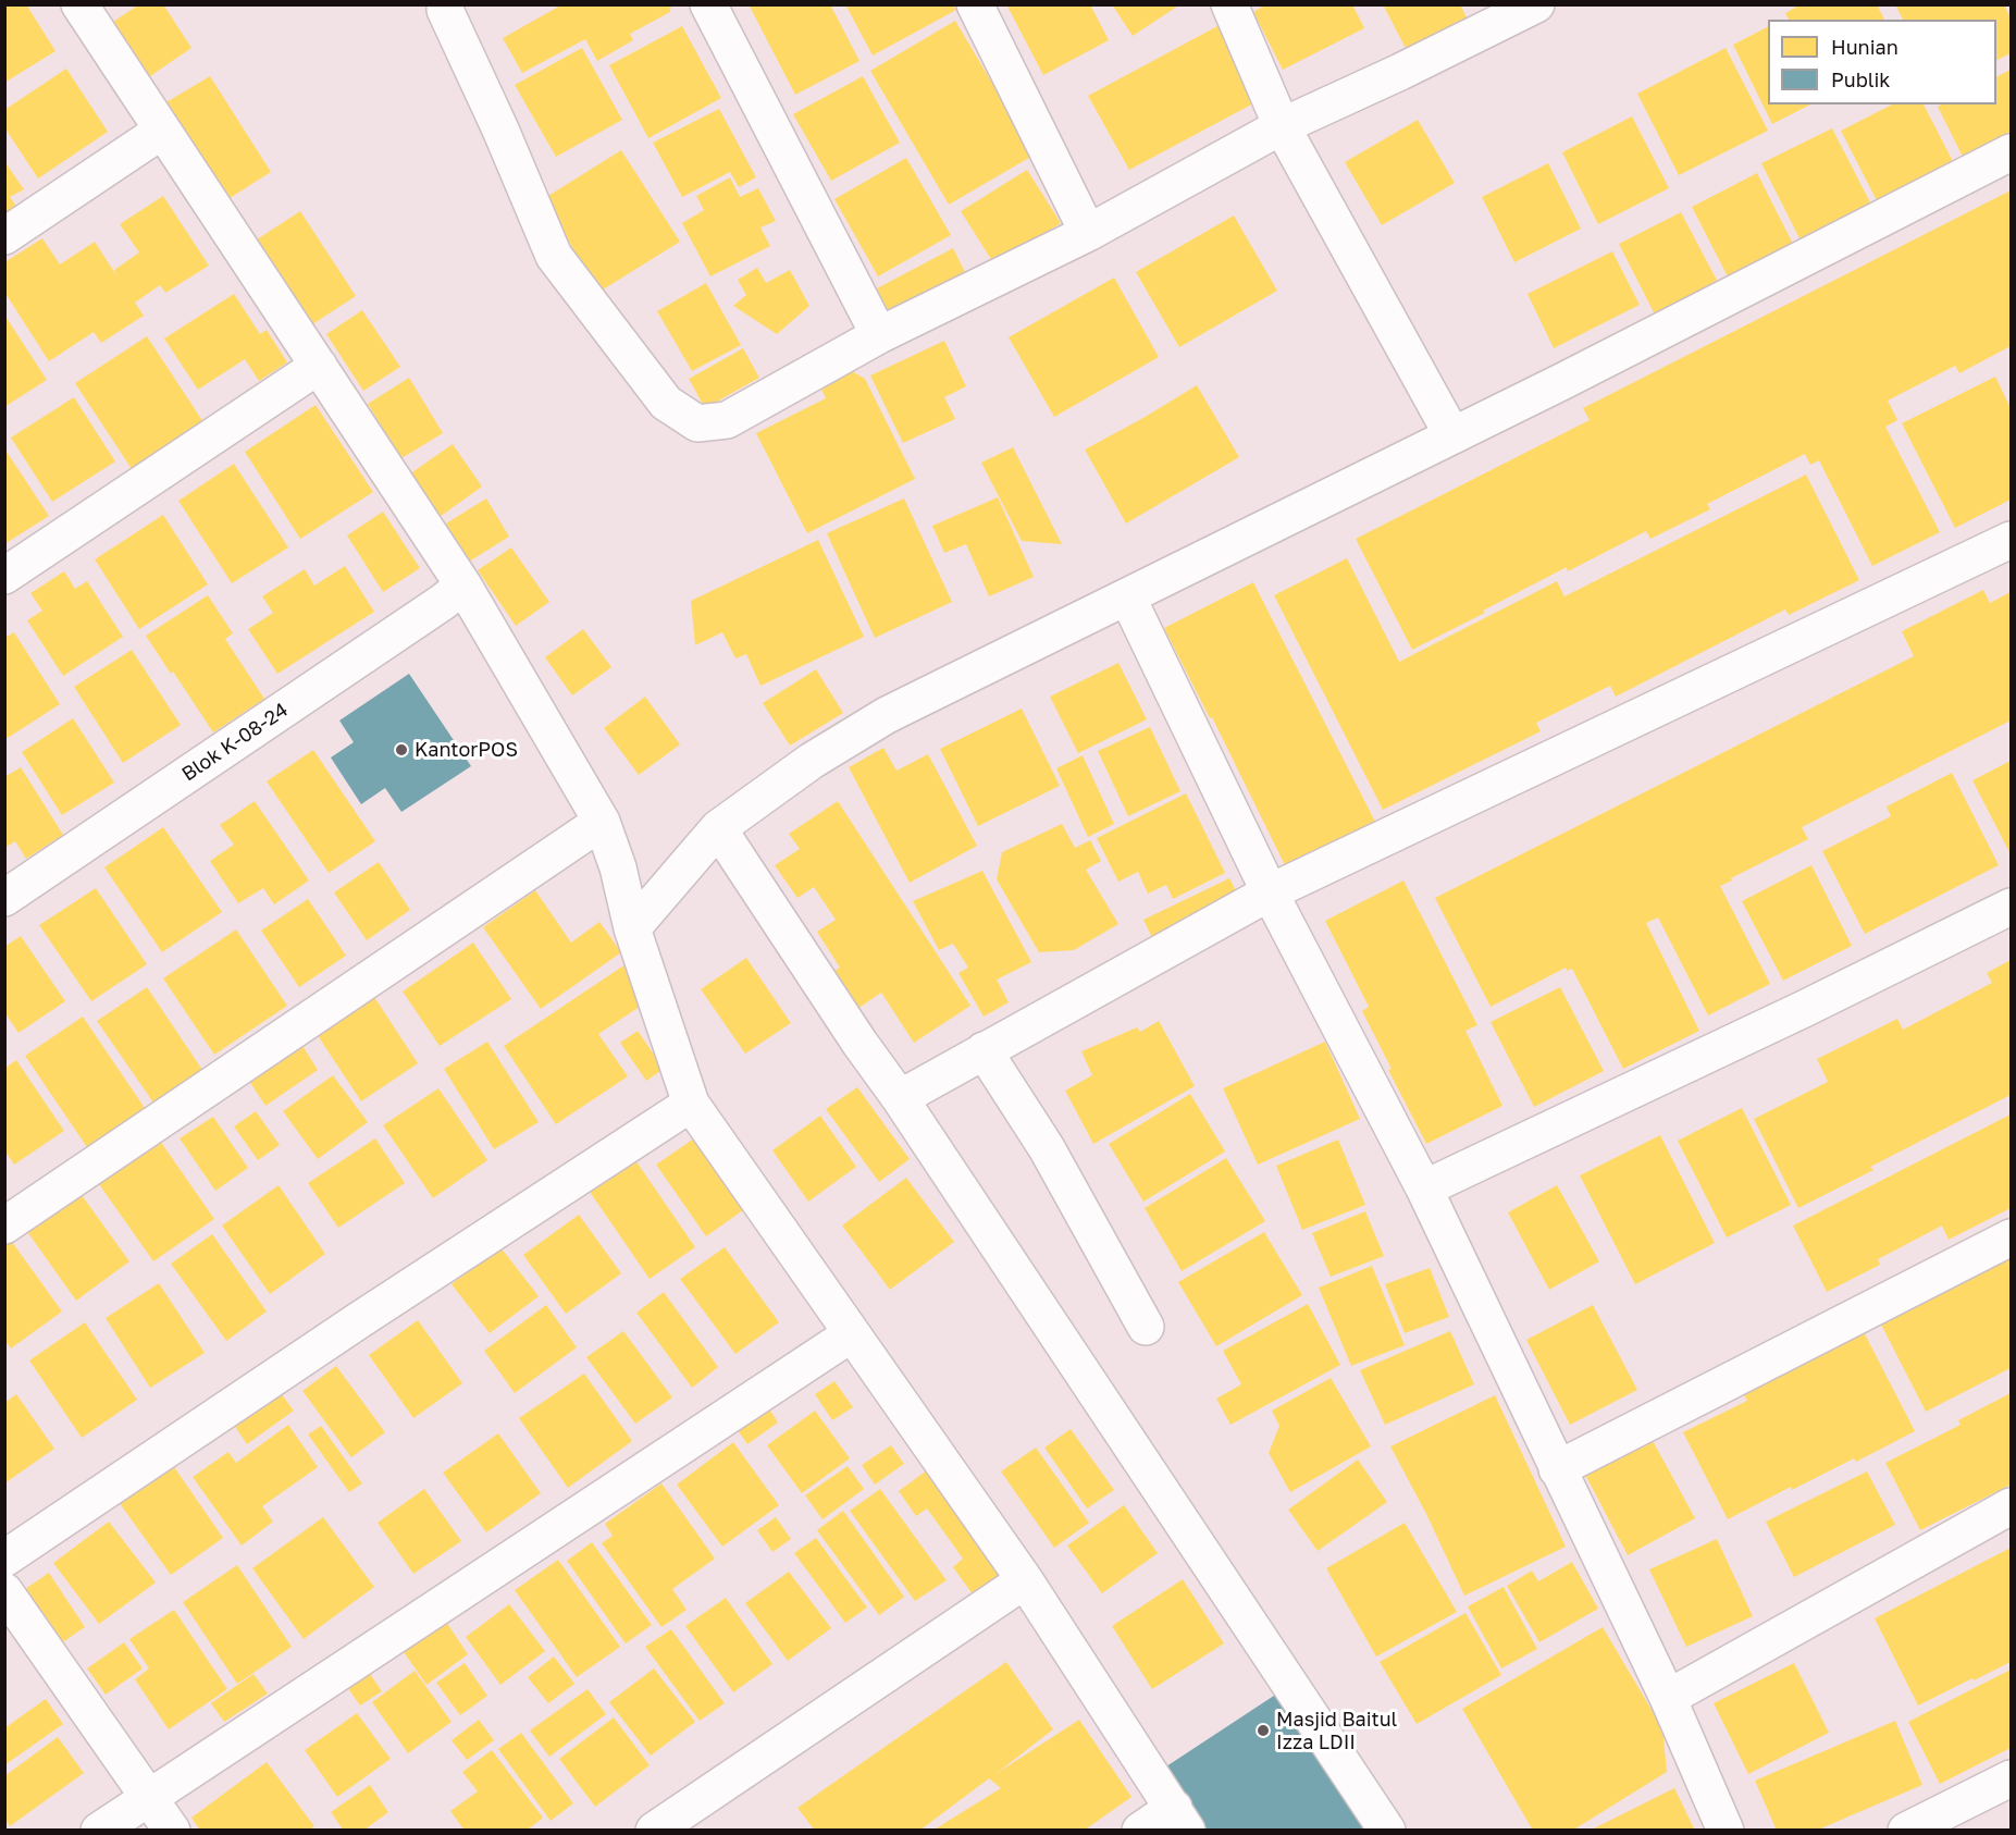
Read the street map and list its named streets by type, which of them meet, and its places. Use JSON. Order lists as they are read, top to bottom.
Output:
{
  "streets": {
    "street": ["Blok K-08-24"]
  },
  "places": ["KantorPOS", "Masjid Baitul Izza LDII"],
  "legend": ["Hunian", "Publik"]
}
